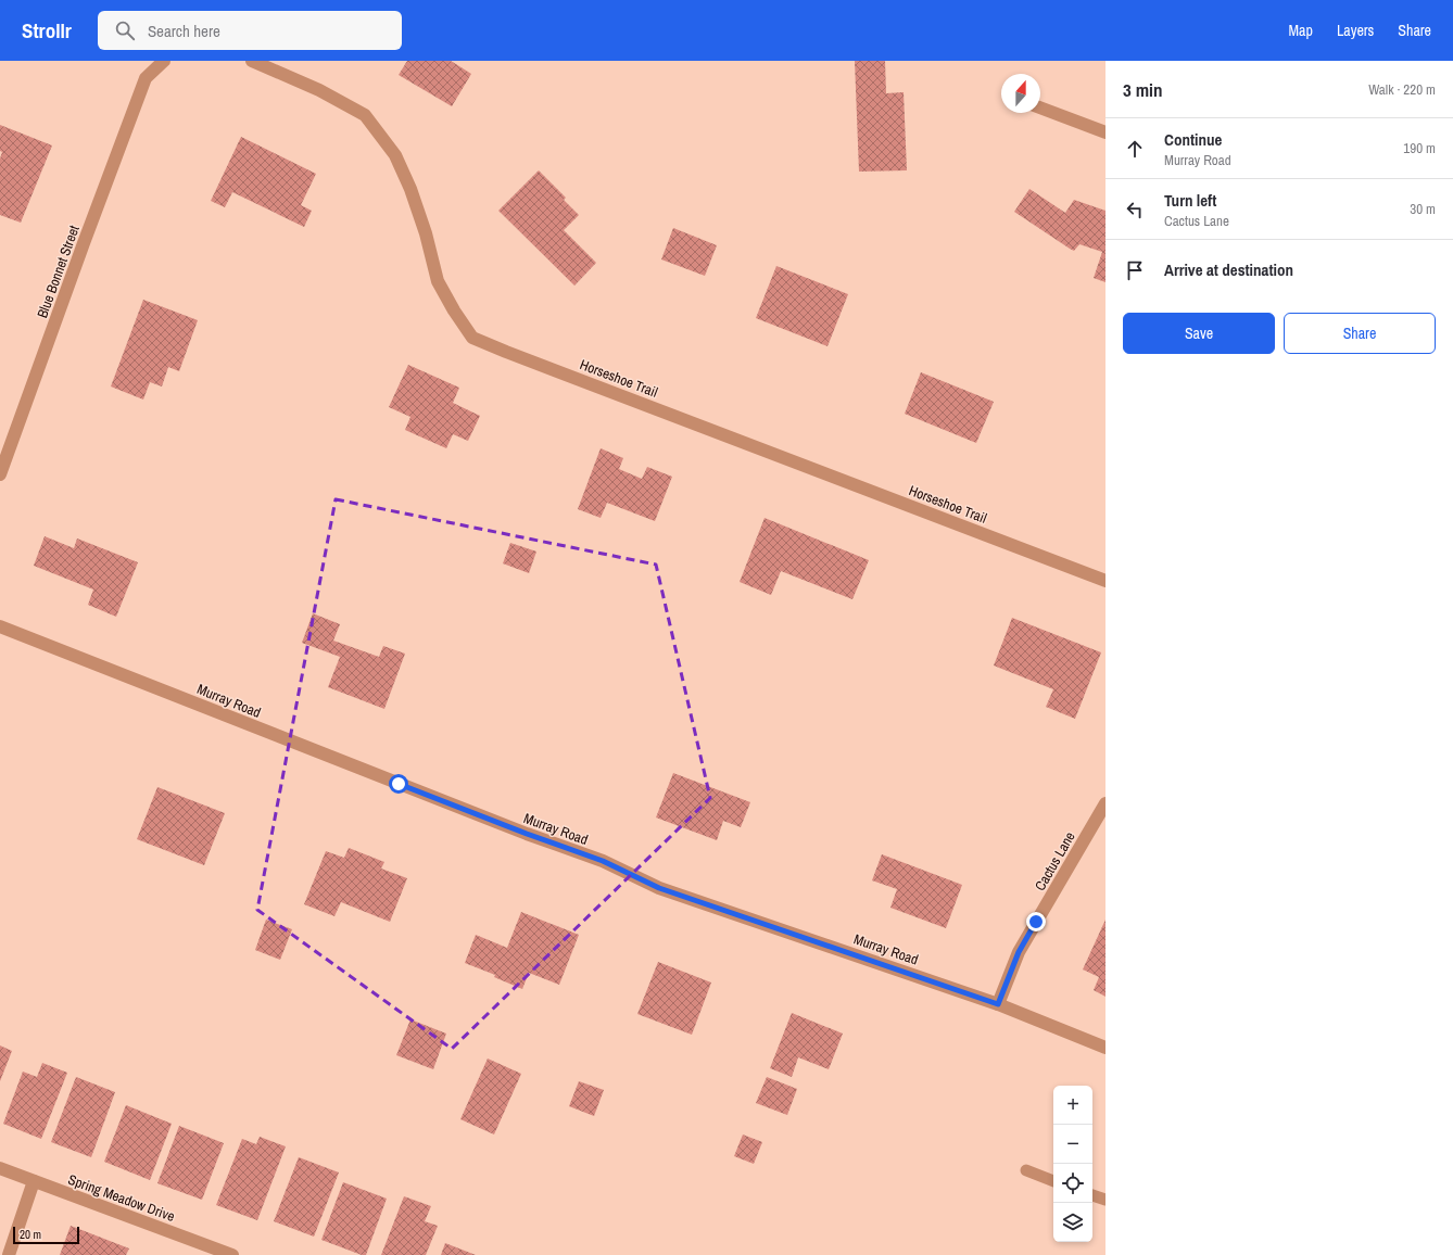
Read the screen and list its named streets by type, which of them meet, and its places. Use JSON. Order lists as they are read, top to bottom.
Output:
{
  "streets": {
    "street": [
      "Blue Bonnet Street",
      "Horseshoe Trail",
      "Murray Road",
      "Cactus Lane",
      "Spring Meadow Drive"
    ]
  },
  "crossings": [
    ["Murray Road", "Cactus Lane"]
  ],
  "scale_bar": "20 m",
  "north": "top",
  "page": {
    "header": "Strollr",
    "search": "Search here",
    "nav": ["Map", "Layers", "Share"],
    "heading": ["3 min", "Walk · 220 m"],
    "list": [
      ["Continue", "Murray Road", "190 m"],
      ["Turn left", "Cactus Lane", "30 m"],
      "Arrive at destination"
    ],
    "buttons": ["Save", "Share"],
    "map_buttons": ["+", "−"],
    "scale": "20 m"
  }
}
